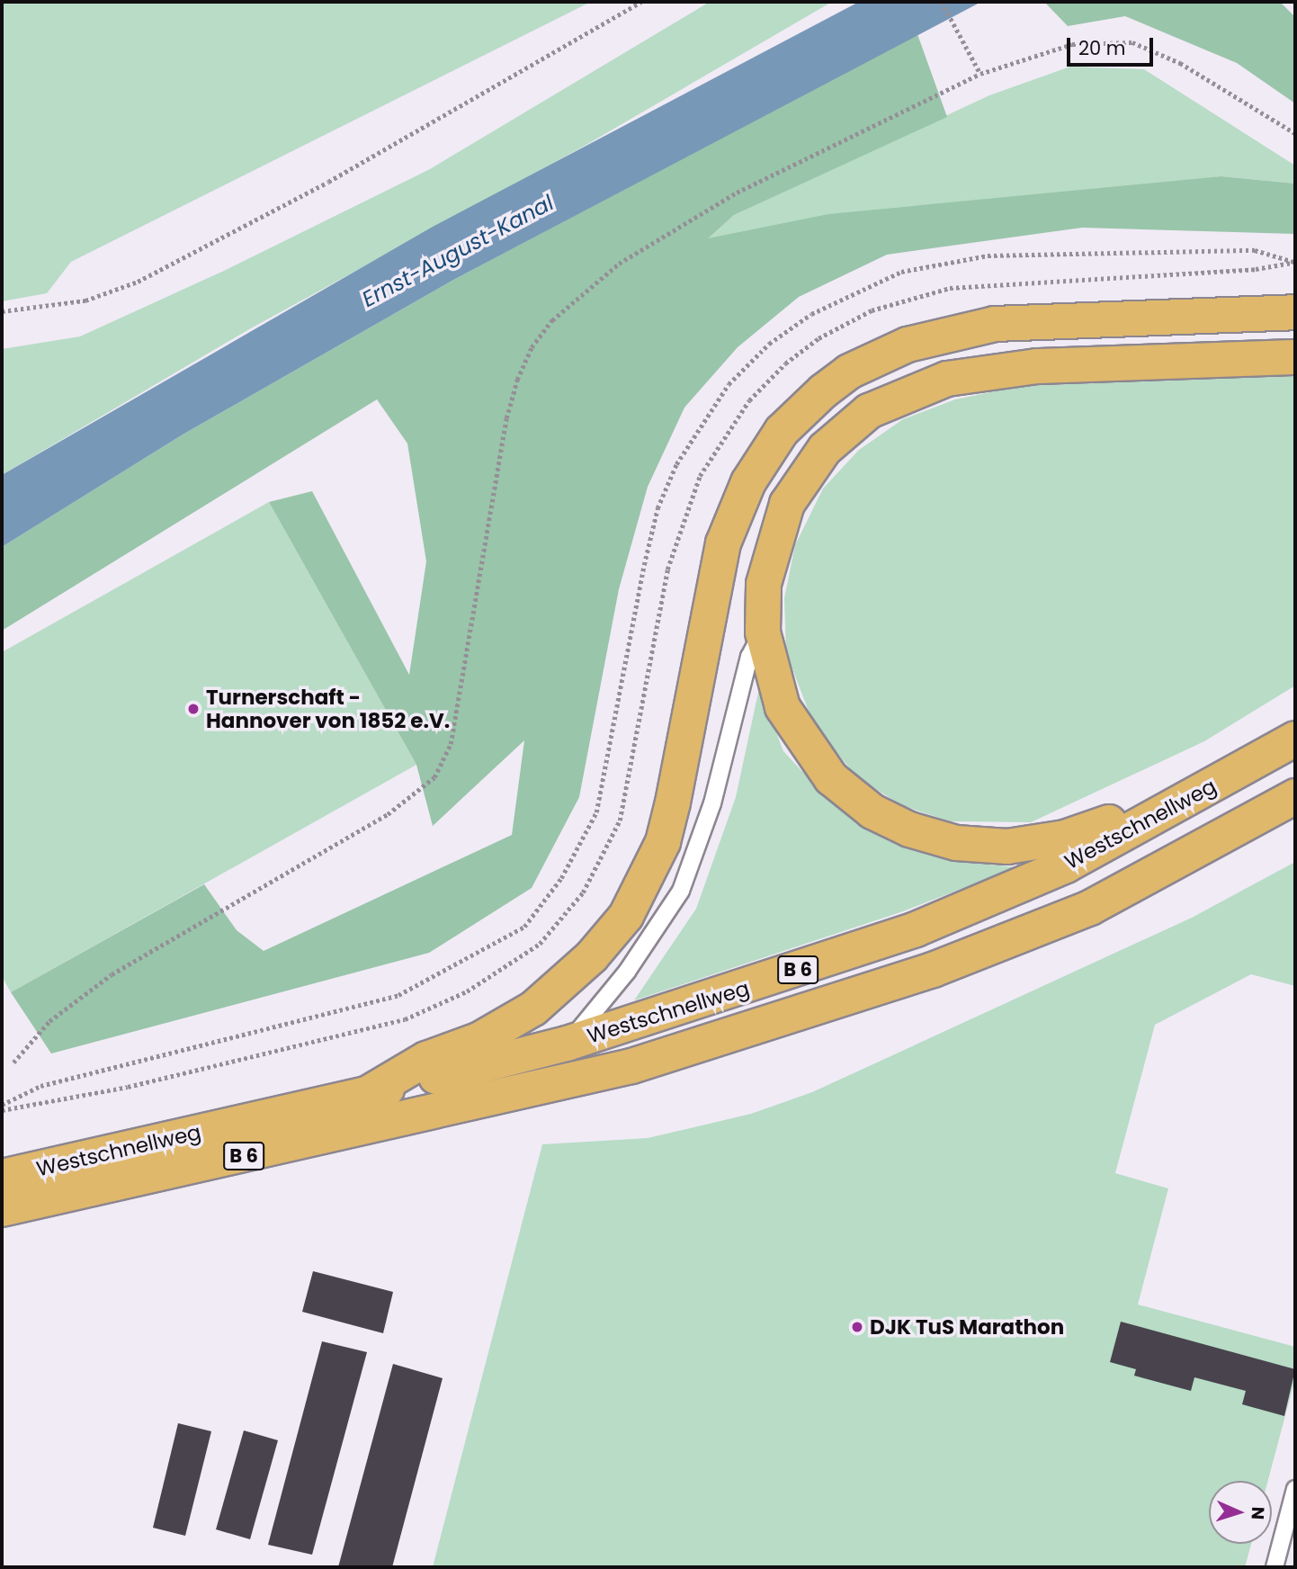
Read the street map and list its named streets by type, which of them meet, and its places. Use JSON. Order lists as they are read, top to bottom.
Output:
{
  "streets": {
    "highway": ["Westschnellweg", "B 6"]
  },
  "water": ["Ernst-August-Kanal"],
  "places": ["Turnerschaft - Hannover von 1852 e.V.", "DJK TuS Marathon"],
  "scale_bar": "20 m",
  "north": "right"
}
